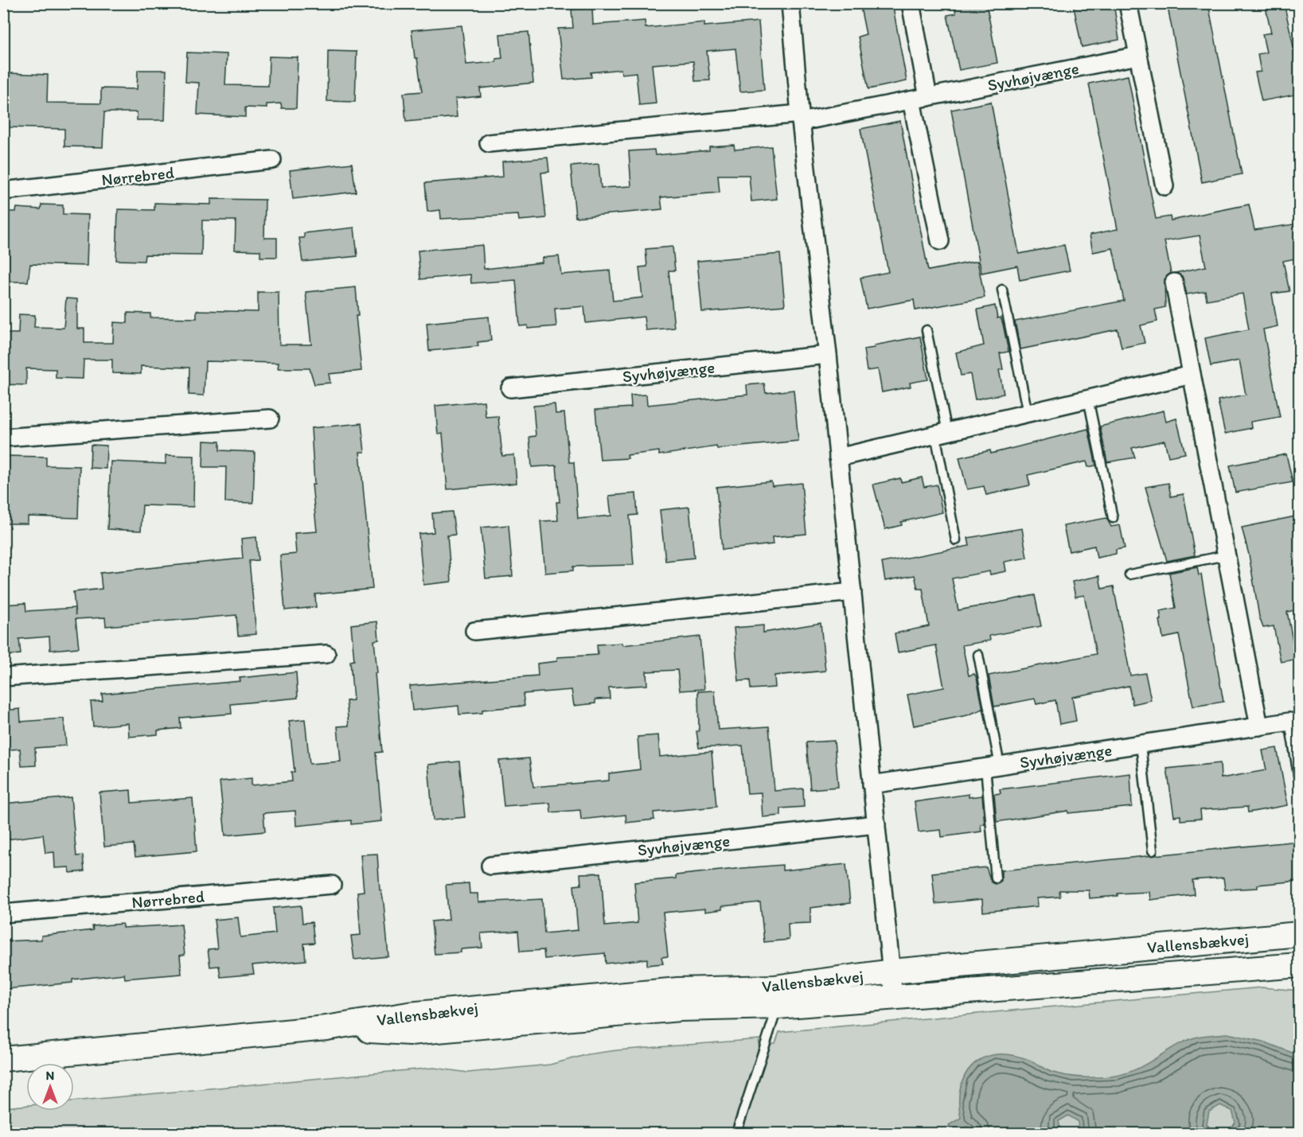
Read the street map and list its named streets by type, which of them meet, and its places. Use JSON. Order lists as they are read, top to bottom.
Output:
{
  "streets": {
    "street": ["Syvhøjvænge", "Nørrebred", "Vallensbækvej"]
  },
  "north": "top"
}
